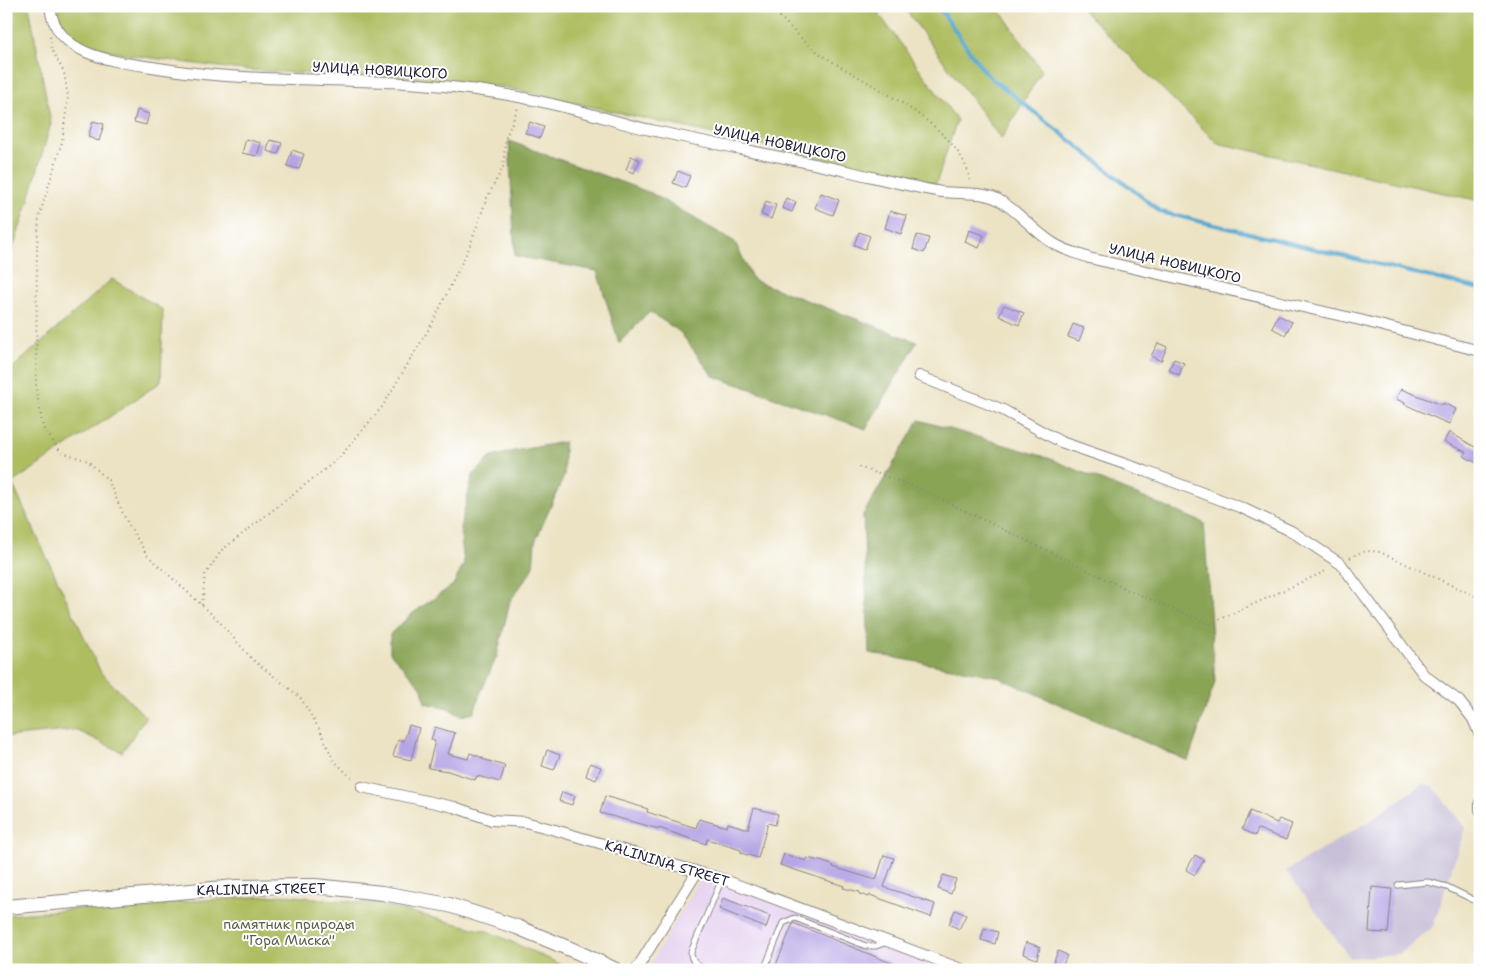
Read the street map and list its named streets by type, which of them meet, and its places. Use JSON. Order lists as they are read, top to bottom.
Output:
{
  "streets": {
    "main road": ["KALININA STREET"],
    "street": ["УЛИЦА НОВИЦКОГО"]
  },
  "parks": ["памятник природы \"Гора Миска\""]
}
